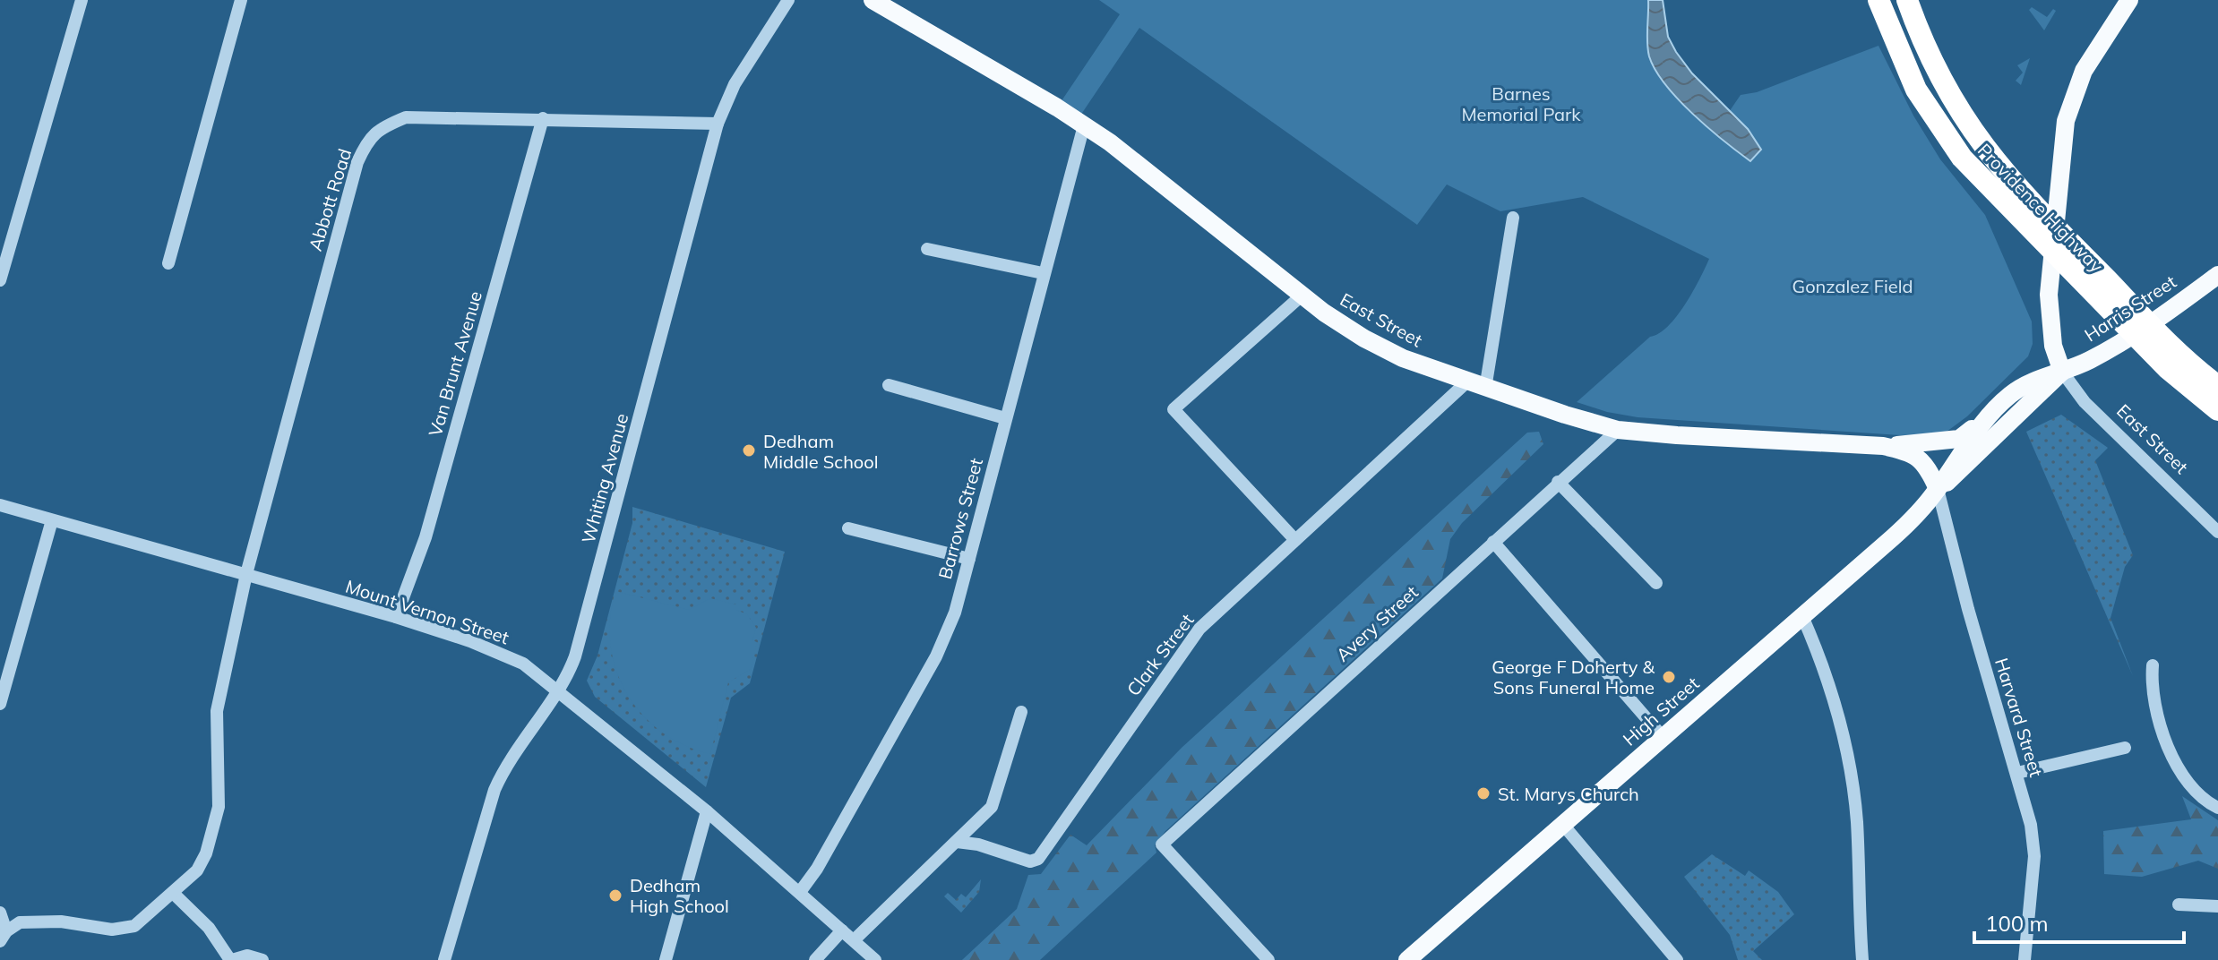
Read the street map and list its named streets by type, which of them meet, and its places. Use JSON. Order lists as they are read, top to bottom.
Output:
{
  "streets": {
    "highway": ["Providence Highway"],
    "main road": ["Harris Street", "East Street", "High Street"],
    "street": [
      "Abbott Road",
      "Van Brunt Avenue",
      "Whiting Avenue",
      "Barrows Street",
      "Mount Vernon Street",
      "Avery Street",
      "Clark Street",
      "Harvard Street"
    ]
  },
  "crossings": [
    ["Abbott Road", "Van Brunt Avenue"],
    ["Abbott Road", "Whiting Avenue"],
    ["Abbott Road", "Mount Vernon Street"],
    ["Harris Street", "East Street"],
    ["Harris Street", "High Street"],
    ["East Street", "Barrows Street"],
    ["East Street", "Avery Street"],
    ["East Street", "Clark Street"],
    ["East Street", "High Street"],
    ["East Street", "Harvard Street"],
    ["Van Brunt Avenue", "Mount Vernon Street"],
    ["Whiting Avenue", "Mount Vernon Street"],
    ["Barrows Street", "Mount Vernon Street"],
    ["High Street", "Harvard Street"]
  ],
  "parks": ["Barnes Memorial Park", "Gonzalez Field"],
  "places": [
    "Dedham Middle School",
    "George F Doherty & Sons Funeral Home",
    "St. Marys Church",
    "Dedham High School"
  ],
  "scale_bar": "100 m"
}
